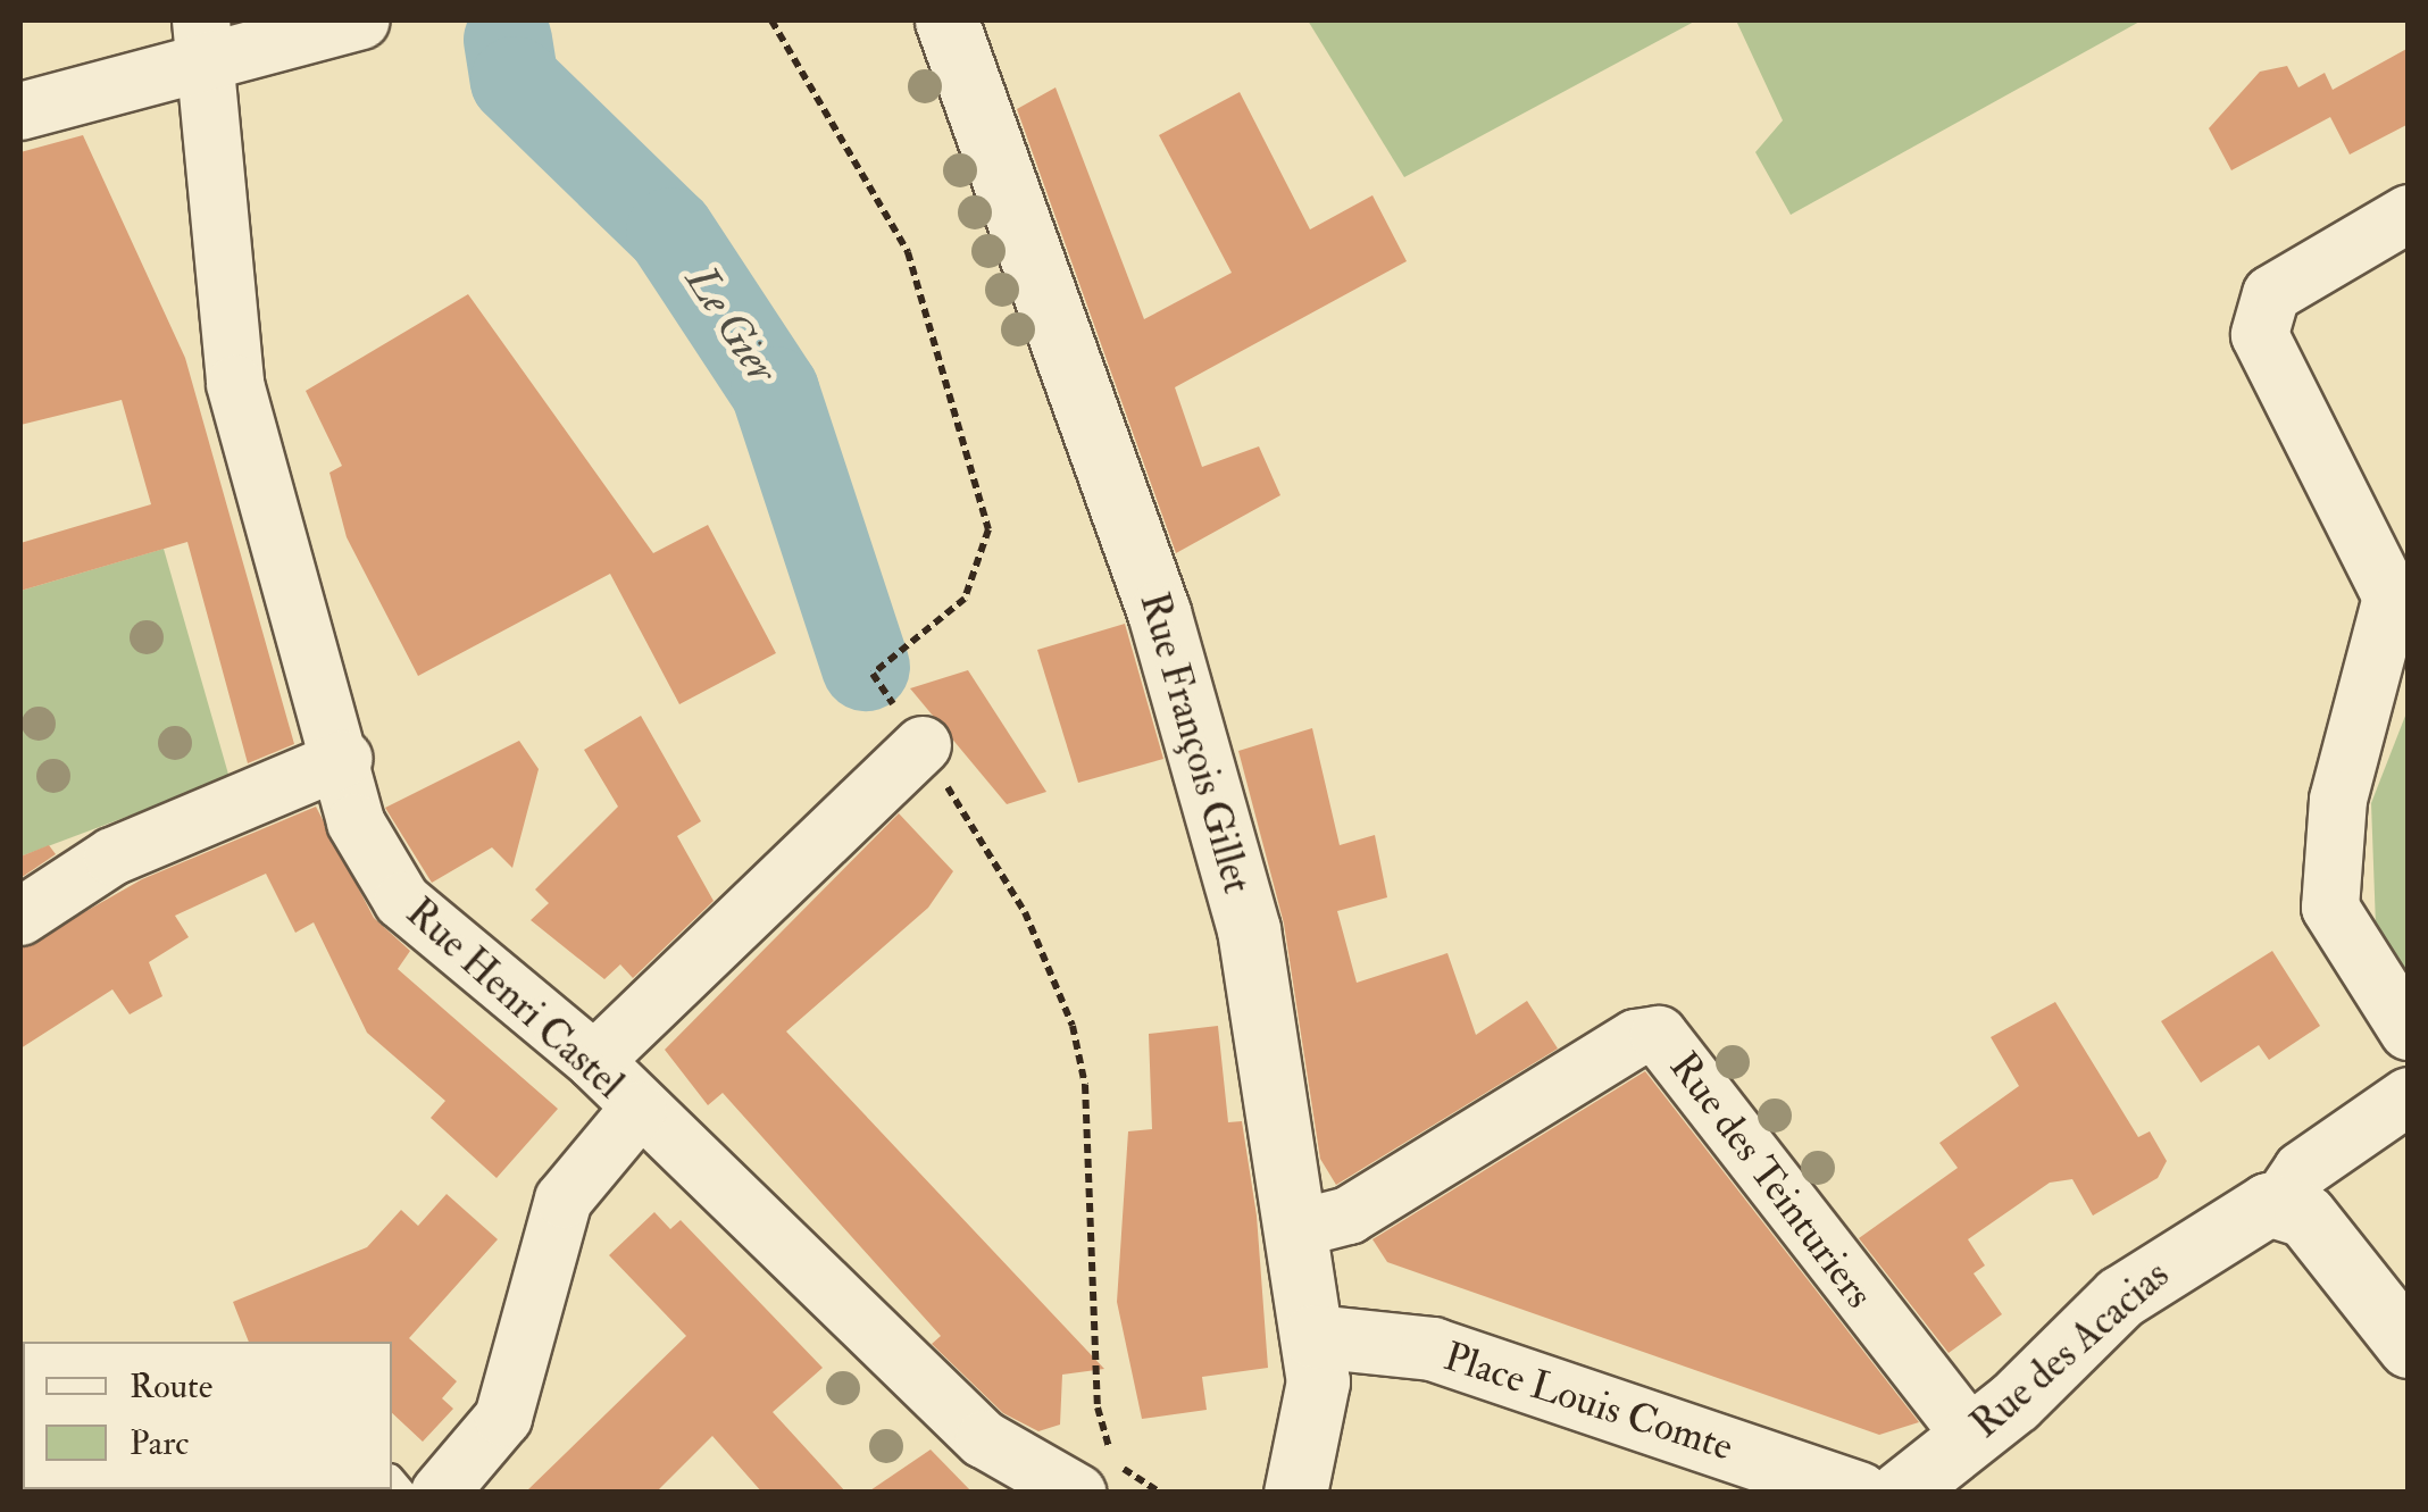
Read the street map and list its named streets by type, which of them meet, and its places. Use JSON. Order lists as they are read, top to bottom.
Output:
{
  "streets": {
    "main road": ["Rue François Gillet", "Rue des Acacias", "Place Louis Comte"],
    "street": ["Rue Henri Castel", "Rue des Teinturiers"]
  },
  "crossings": [
    ["Rue François Gillet", "Rue des Teinturiers"],
    ["Rue François Gillet", "Place Louis Comte"],
    ["Rue des Teinturiers", "Rue des Acacias"]
  ],
  "water": ["Le Gier"],
  "legend": ["Route", "Parc"]
}
